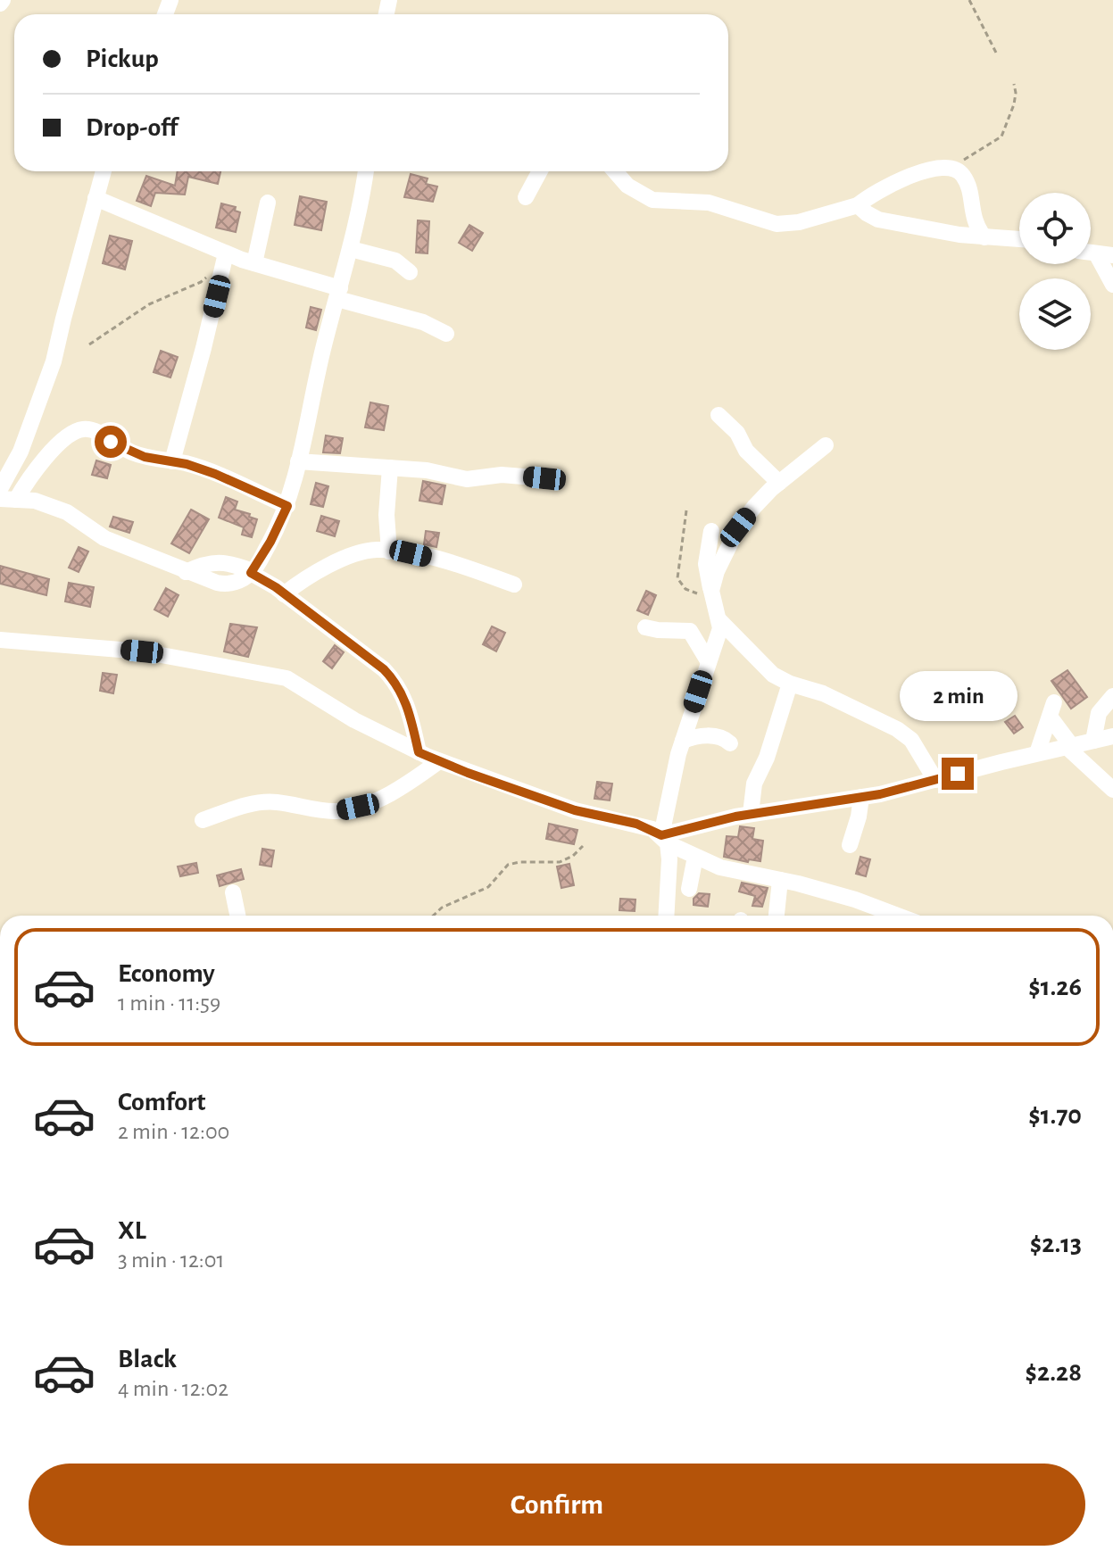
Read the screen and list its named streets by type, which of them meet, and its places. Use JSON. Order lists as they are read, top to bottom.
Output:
{
  "page": {
    "banner": ["Pickup", "Drop-off"],
    "bubble": "2 min",
    "list": [
      {
        "name": "Economy",
        "note": "1 min · 11:59",
        "value": "$1.26"
      },
      {
        "name": "Comfort",
        "note": "2 min · 12:00",
        "value": "$1.70"
      },
      {
        "name": "XL",
        "note": "3 min · 12:01",
        "value": "$2.13"
      },
      {
        "name": "Black",
        "note": "4 min · 12:02",
        "value": "$2.28"
      }
    ],
    "buttons": "Confirm"
  }
}
